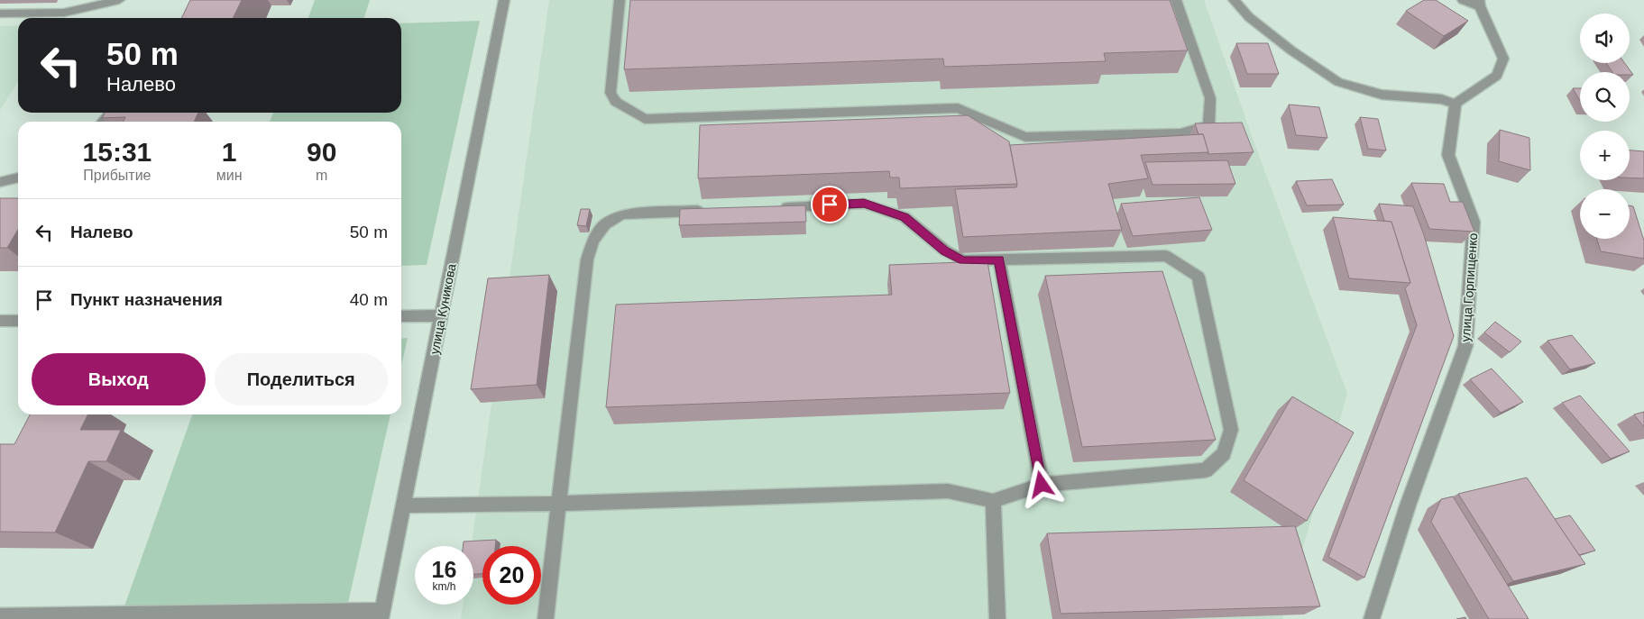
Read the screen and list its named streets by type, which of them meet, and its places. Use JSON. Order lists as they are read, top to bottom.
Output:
{
  "streets": {
    "street": ["улица Горпищенко", "улица Куникова"]
  },
  "page": {
    "map_buttons": ["+", "−"],
    "turn": ["50 m", "Налево"],
    "eta": [
      "15:31",
      "Прибытие",
      "1",
      "мин",
      "90",
      "m"
    ],
    "list": [
      {
        "name": "Налево",
        "value": "50 m"
      },
      {
        "name": "Пункт назначения",
        "value": "40 m"
      }
    ],
    "buttons": ["Выход", "Поделиться"],
    "speed": "16 km/h",
    "limit": "20"
  }
}
